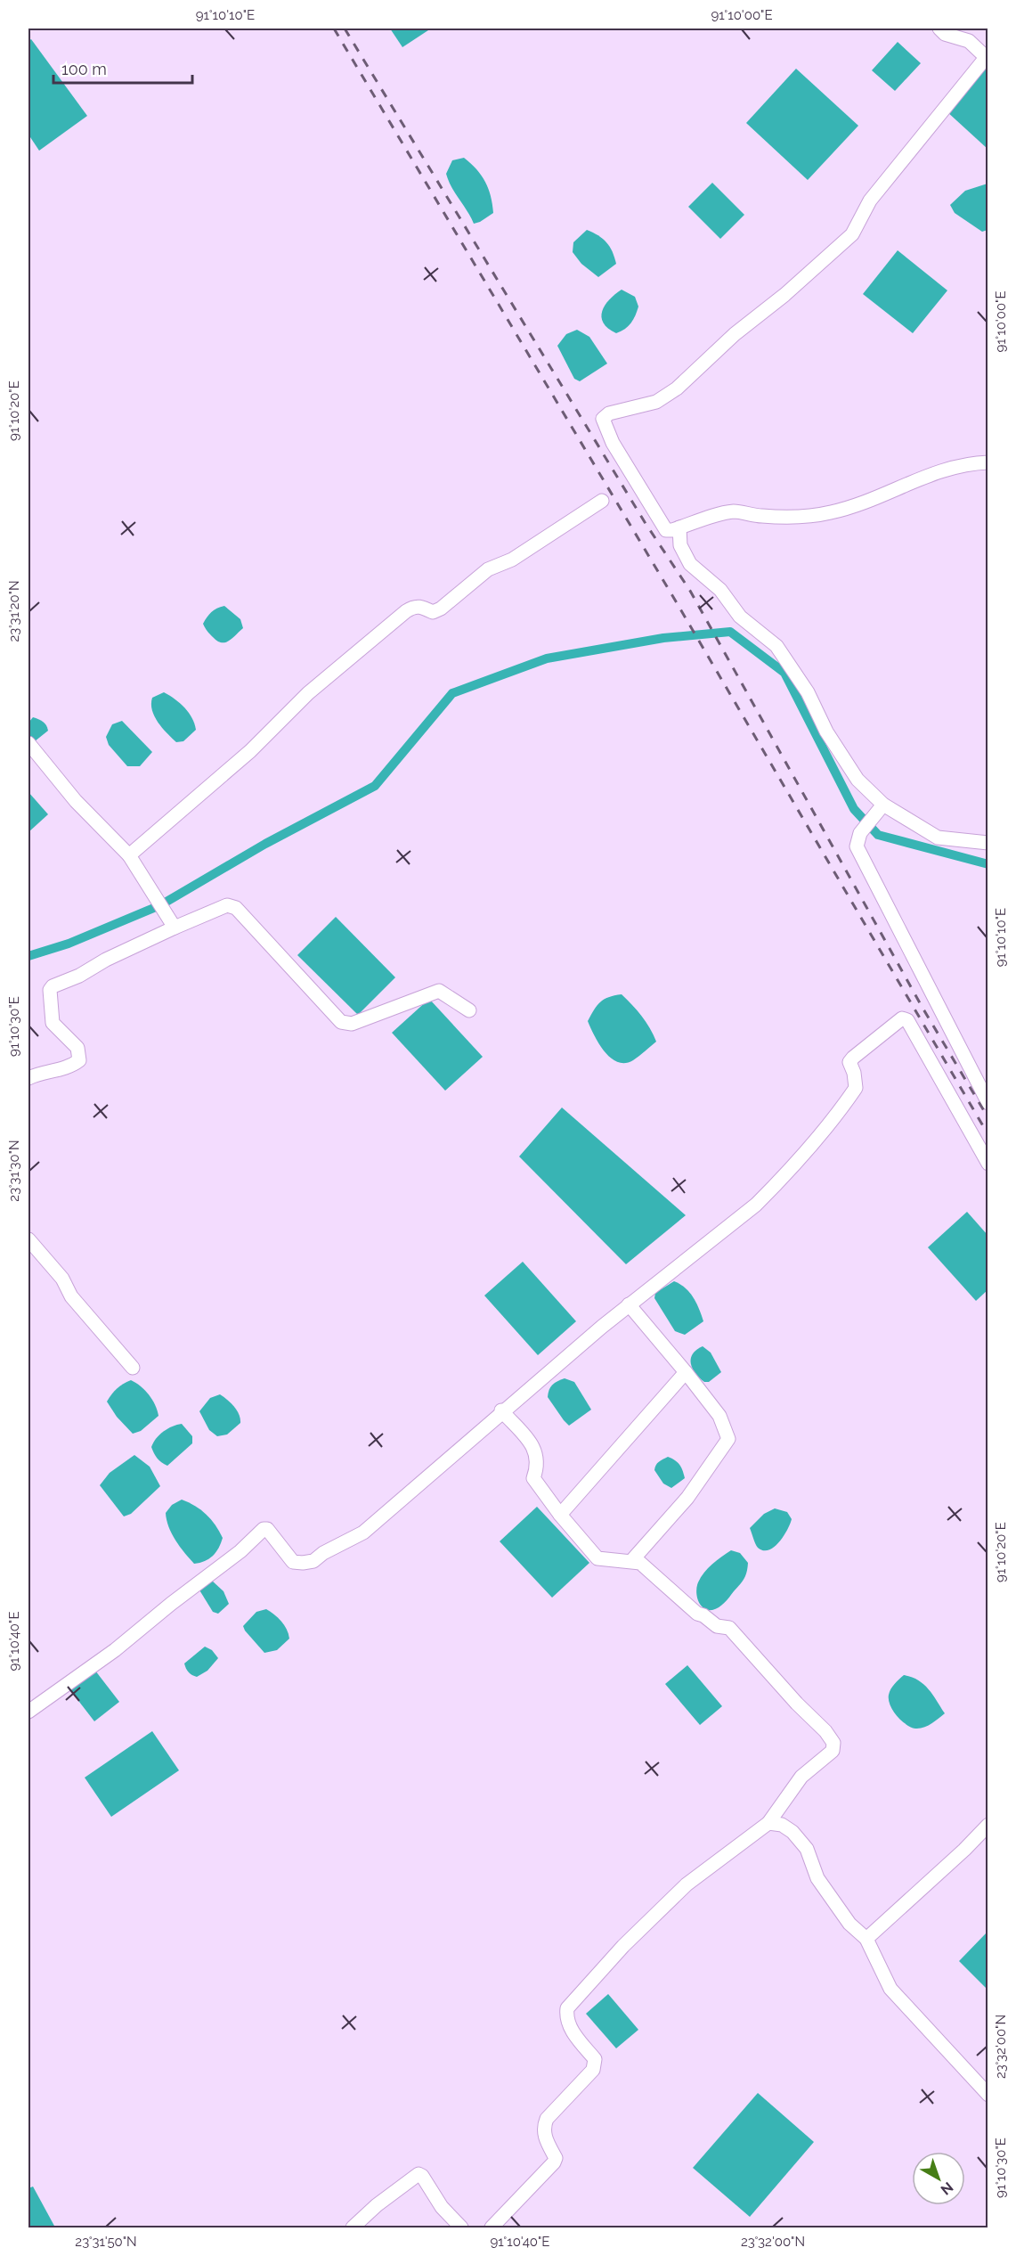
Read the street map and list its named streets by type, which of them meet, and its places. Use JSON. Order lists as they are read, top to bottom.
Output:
{
  "scale_bar": "100 m",
  "north": "bottom right",
  "coordinates": [
    "91°10'10\"E",
    "91°10'00\"E",
    "91°10'20\"E",
    "23°31'20\"N",
    "91°10'30\"E",
    "23°31'30\"N",
    "91°10'40\"E",
    "23°32'00\"N",
    "23°31'50\"N"
  ]
}
